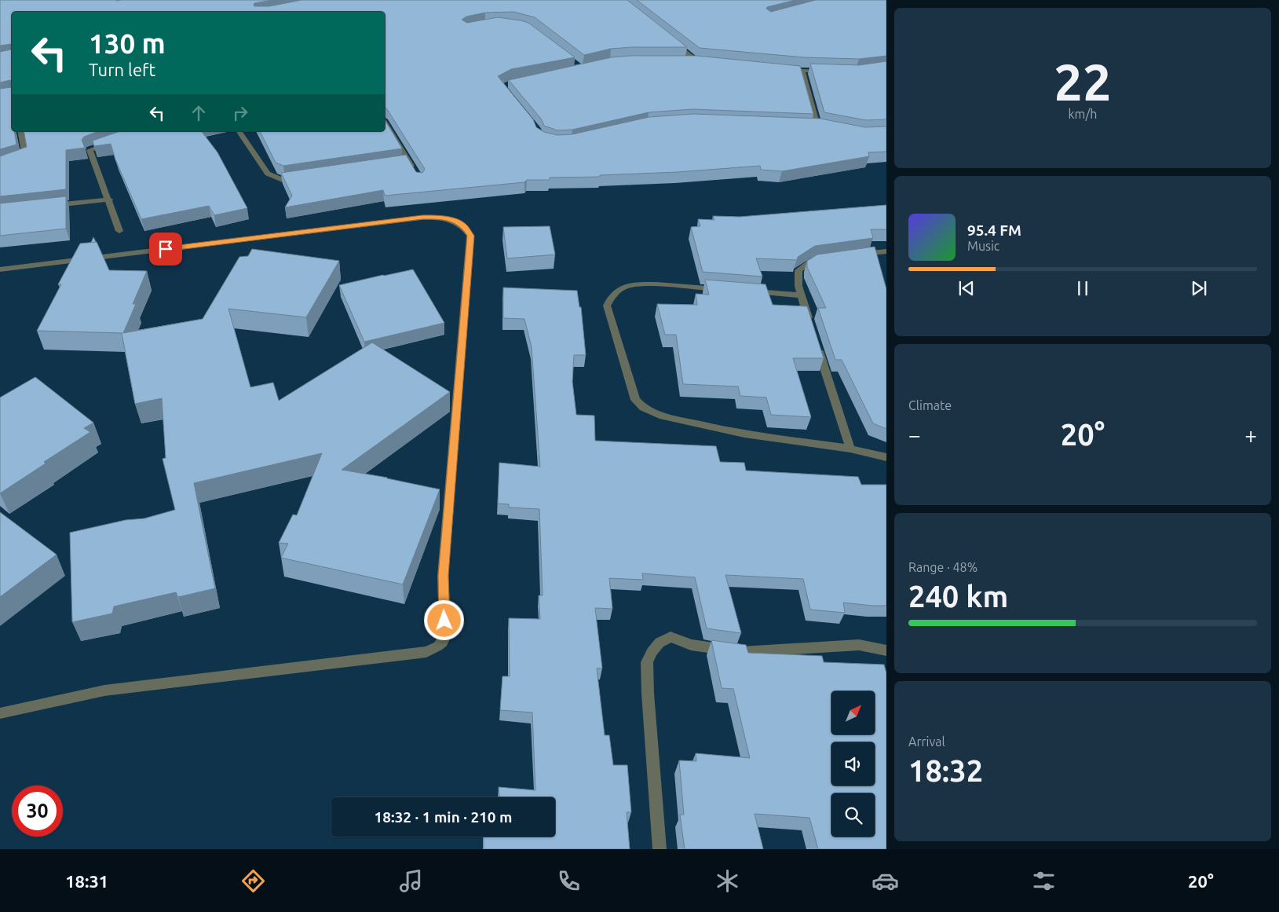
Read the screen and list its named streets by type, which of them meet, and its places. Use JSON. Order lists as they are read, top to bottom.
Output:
{
  "north": "top right",
  "page": {
    "tile": [
      ["22", "km/h"],
      "Climate",
      ["Range · 48%", "240 km"],
      ["Arrival", "18:32"]
    ],
    "turn": ["130 m", "Turn left"],
    "song": ["95.4 FM", "Music"],
    "heat": ["−", "20°", "+"],
    "limit": "30",
    "trip": "18:32 · 1 min · 210 m",
    "tabs": ["18:31", "20°"]
  }
}
